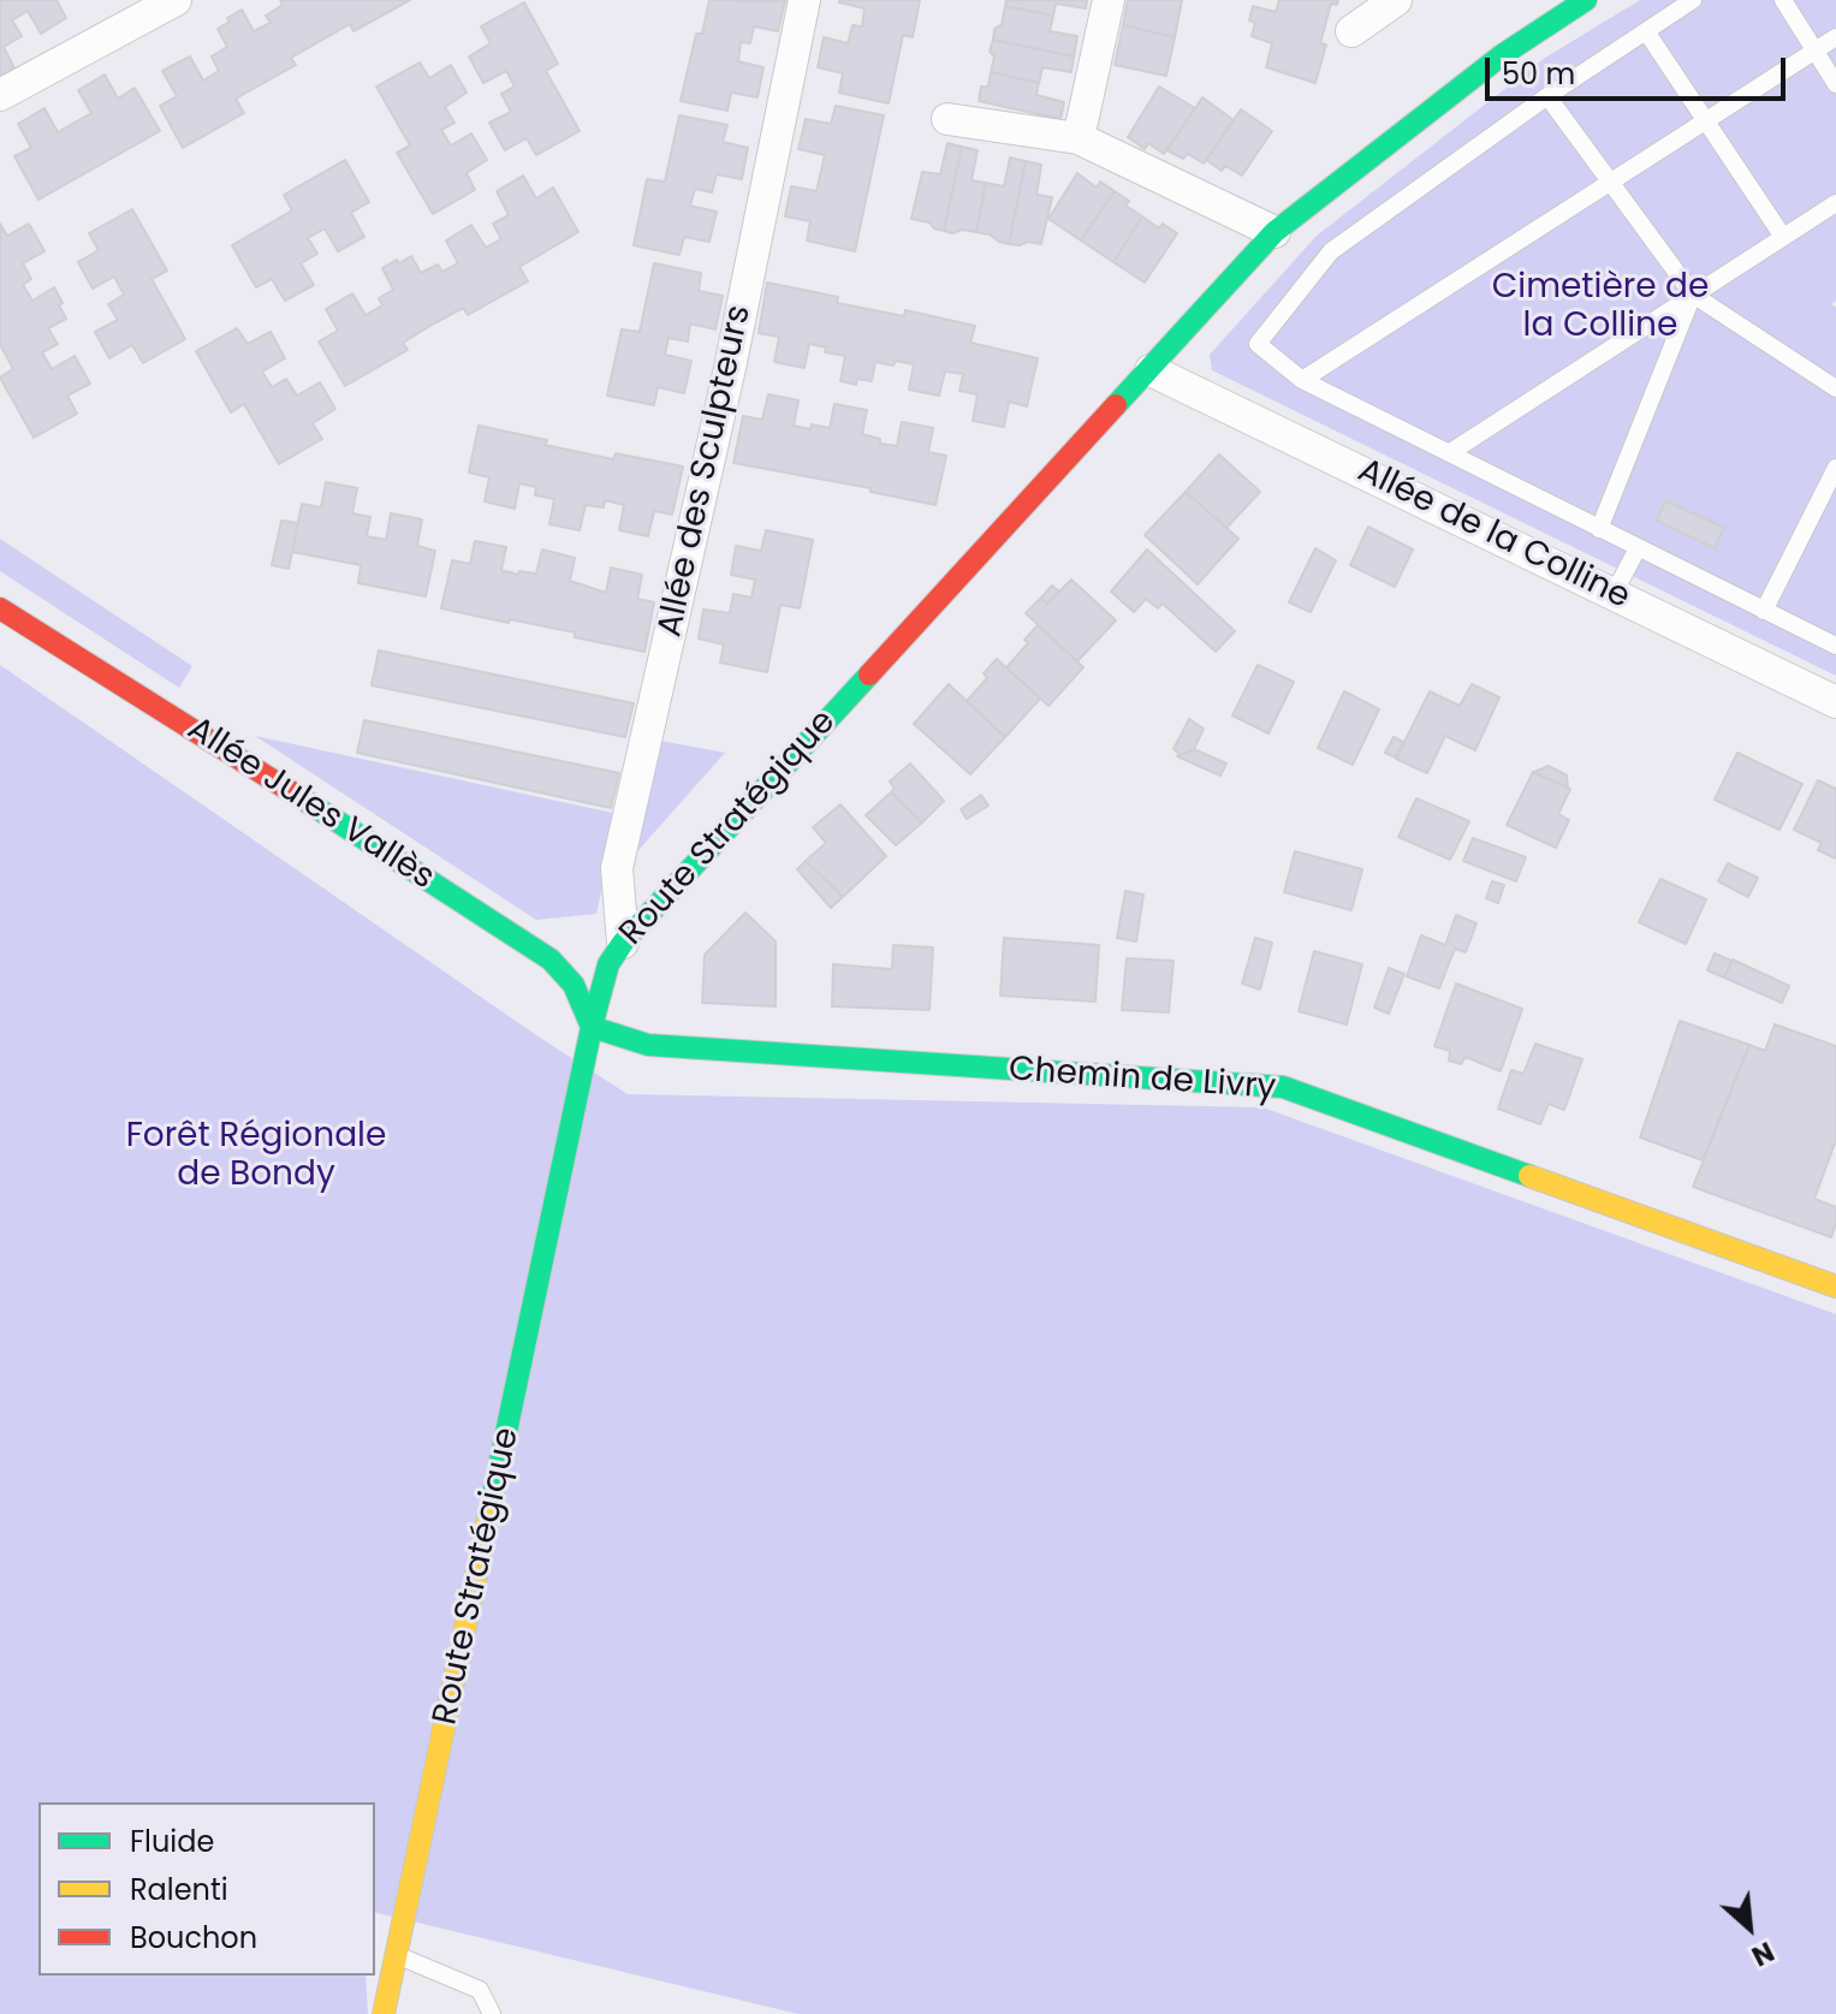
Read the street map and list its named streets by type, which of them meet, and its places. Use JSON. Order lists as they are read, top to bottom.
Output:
{
  "streets": {
    "street": [
      "Allée des Sculpteurs",
      "Allée de la Colline",
      "Allée Jules Vallès",
      "Route Stratégique",
      "Chemin de Livry"
    ]
  },
  "crossings": [
    ["Allée des Sculpteurs", "Route Stratégique"],
    ["Allée de la Colline", "Route Stratégique"],
    ["Allée Jules Vallès", "Route Stratégique"],
    ["Allée Jules Vallès", "Chemin de Livry"],
    ["Route Stratégique", "Chemin de Livry"]
  ],
  "parks": ["Cimetière de la Colline", "Forêt Régionale de Bondy"],
  "legend": ["Fluide", "Ralenti", "Bouchon"],
  "scale_bar": "50 m",
  "north": "bottom right"
}
